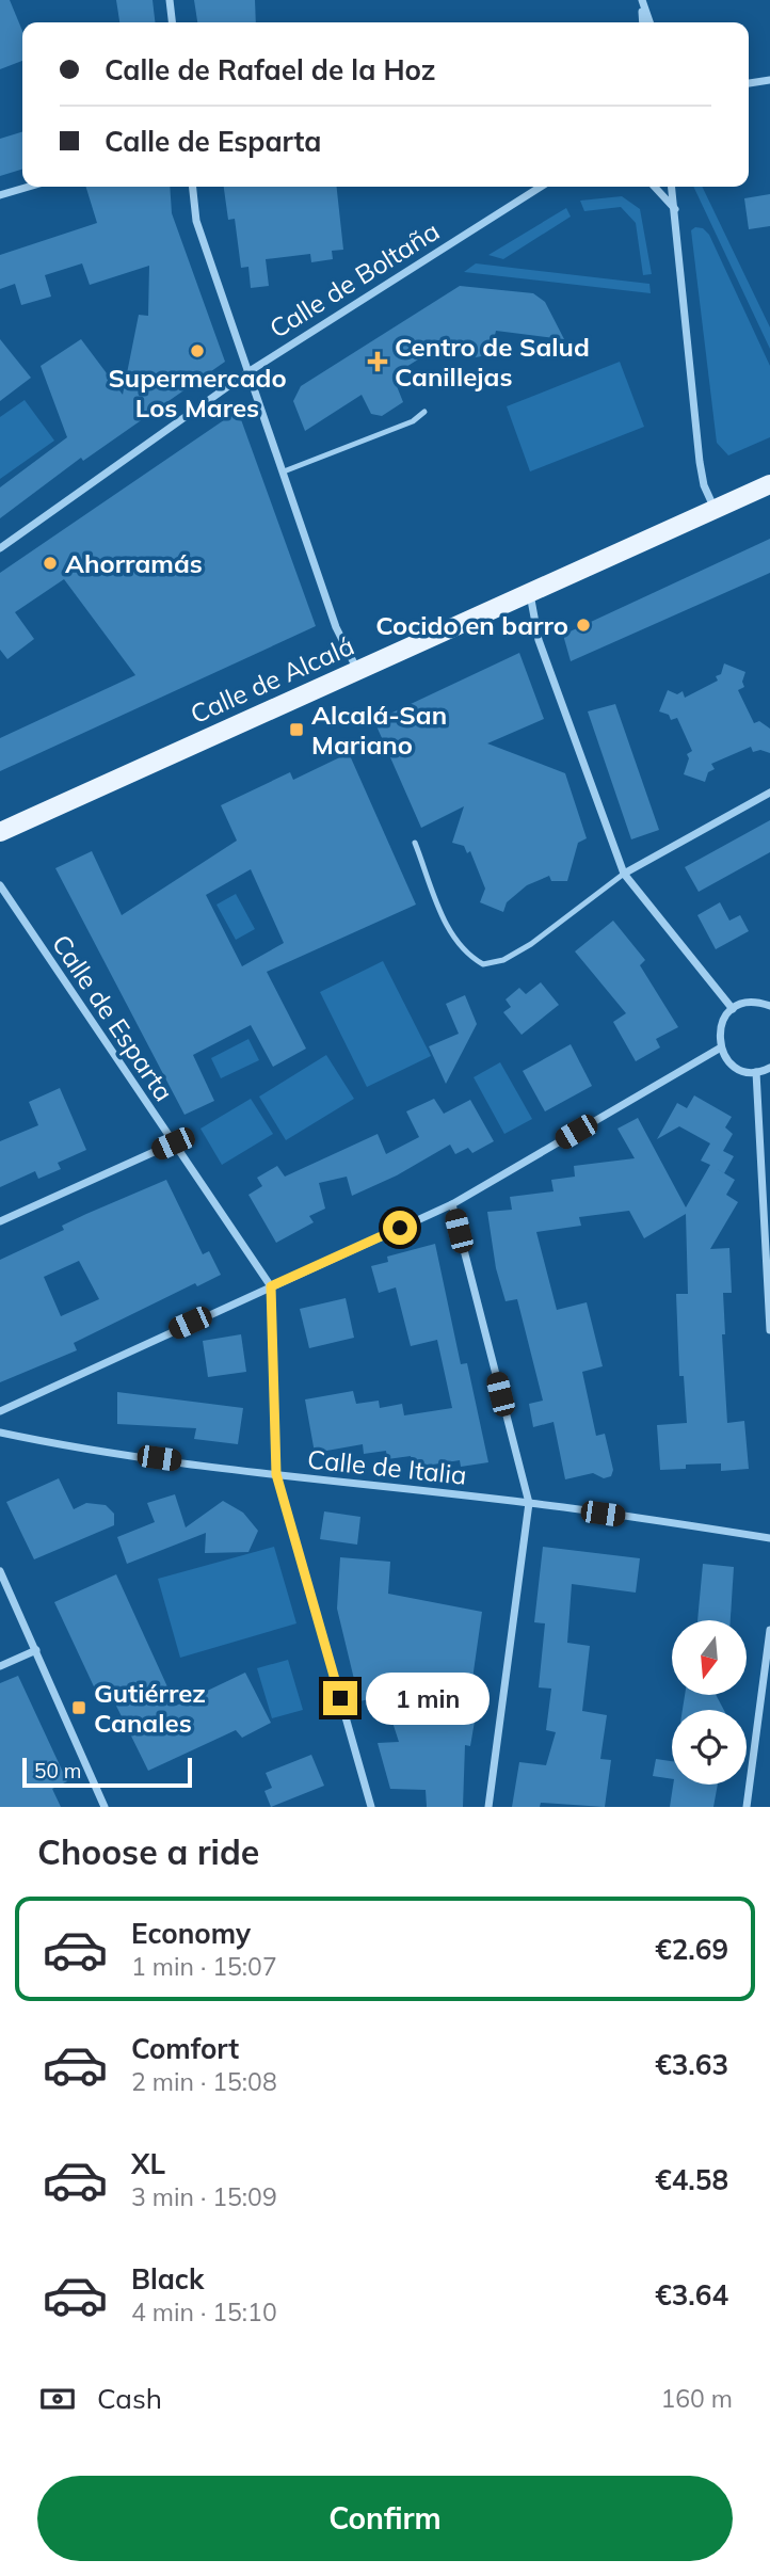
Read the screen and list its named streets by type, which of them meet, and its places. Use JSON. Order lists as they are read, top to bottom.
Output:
{
  "streets": {
    "main road": ["Calle de Alcalá"],
    "street": ["Calle de Boltaña", "Calle de Esparta", "Calle de Italia"]
  },
  "places": {
    "other": ["Supermercado Los Mares", "Ahorramás", "Cocido en barro"],
    "health": ["Centro de Salud Canillejas"],
    "transit": ["Alcalá-San Mariano", "Gutiérrez Canales"]
  },
  "scale_bar": "50 m",
  "north": "bottom",
  "page": {
    "banner": ["Calle de Rafael de la Hoz", "Calle de Esparta"],
    "bubble": "1 min",
    "scale": "50 m",
    "heading": "Choose a ride",
    "list": [
      {
        "name": "Economy",
        "note": "1 min · 15:07",
        "value": "€2.69"
      },
      {
        "name": "Comfort",
        "note": "2 min · 15:08",
        "value": "€3.63"
      },
      {
        "name": "XL",
        "note": "3 min · 15:09",
        "value": "€4.58"
      },
      {
        "name": "Black",
        "note": "4 min · 15:10",
        "value": "€3.64"
      }
    ],
    "pay": ["Cash", "160 m"],
    "buttons": "Confirm"
  }
}
